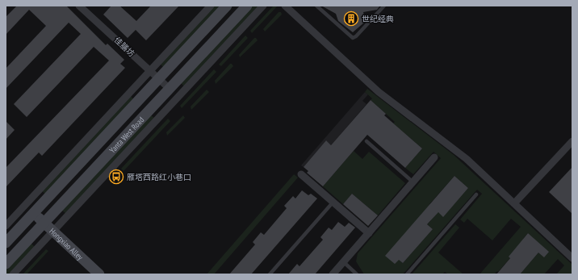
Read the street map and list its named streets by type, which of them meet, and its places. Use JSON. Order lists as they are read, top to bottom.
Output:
{
  "streets": {
    "main road": ["Yanta West Road", "Hongxiao Alley"],
    "street": ["佳膳坊"]
  },
  "crossings": [
    ["佳膳坊", "Yanta West Road"],
    ["Yanta West Road", "Hongxiao Alley"]
  ],
  "places": {
    "building": ["世纪经典"],
    "bus stop": ["雁塔西路红小巷口"]
  }
}
